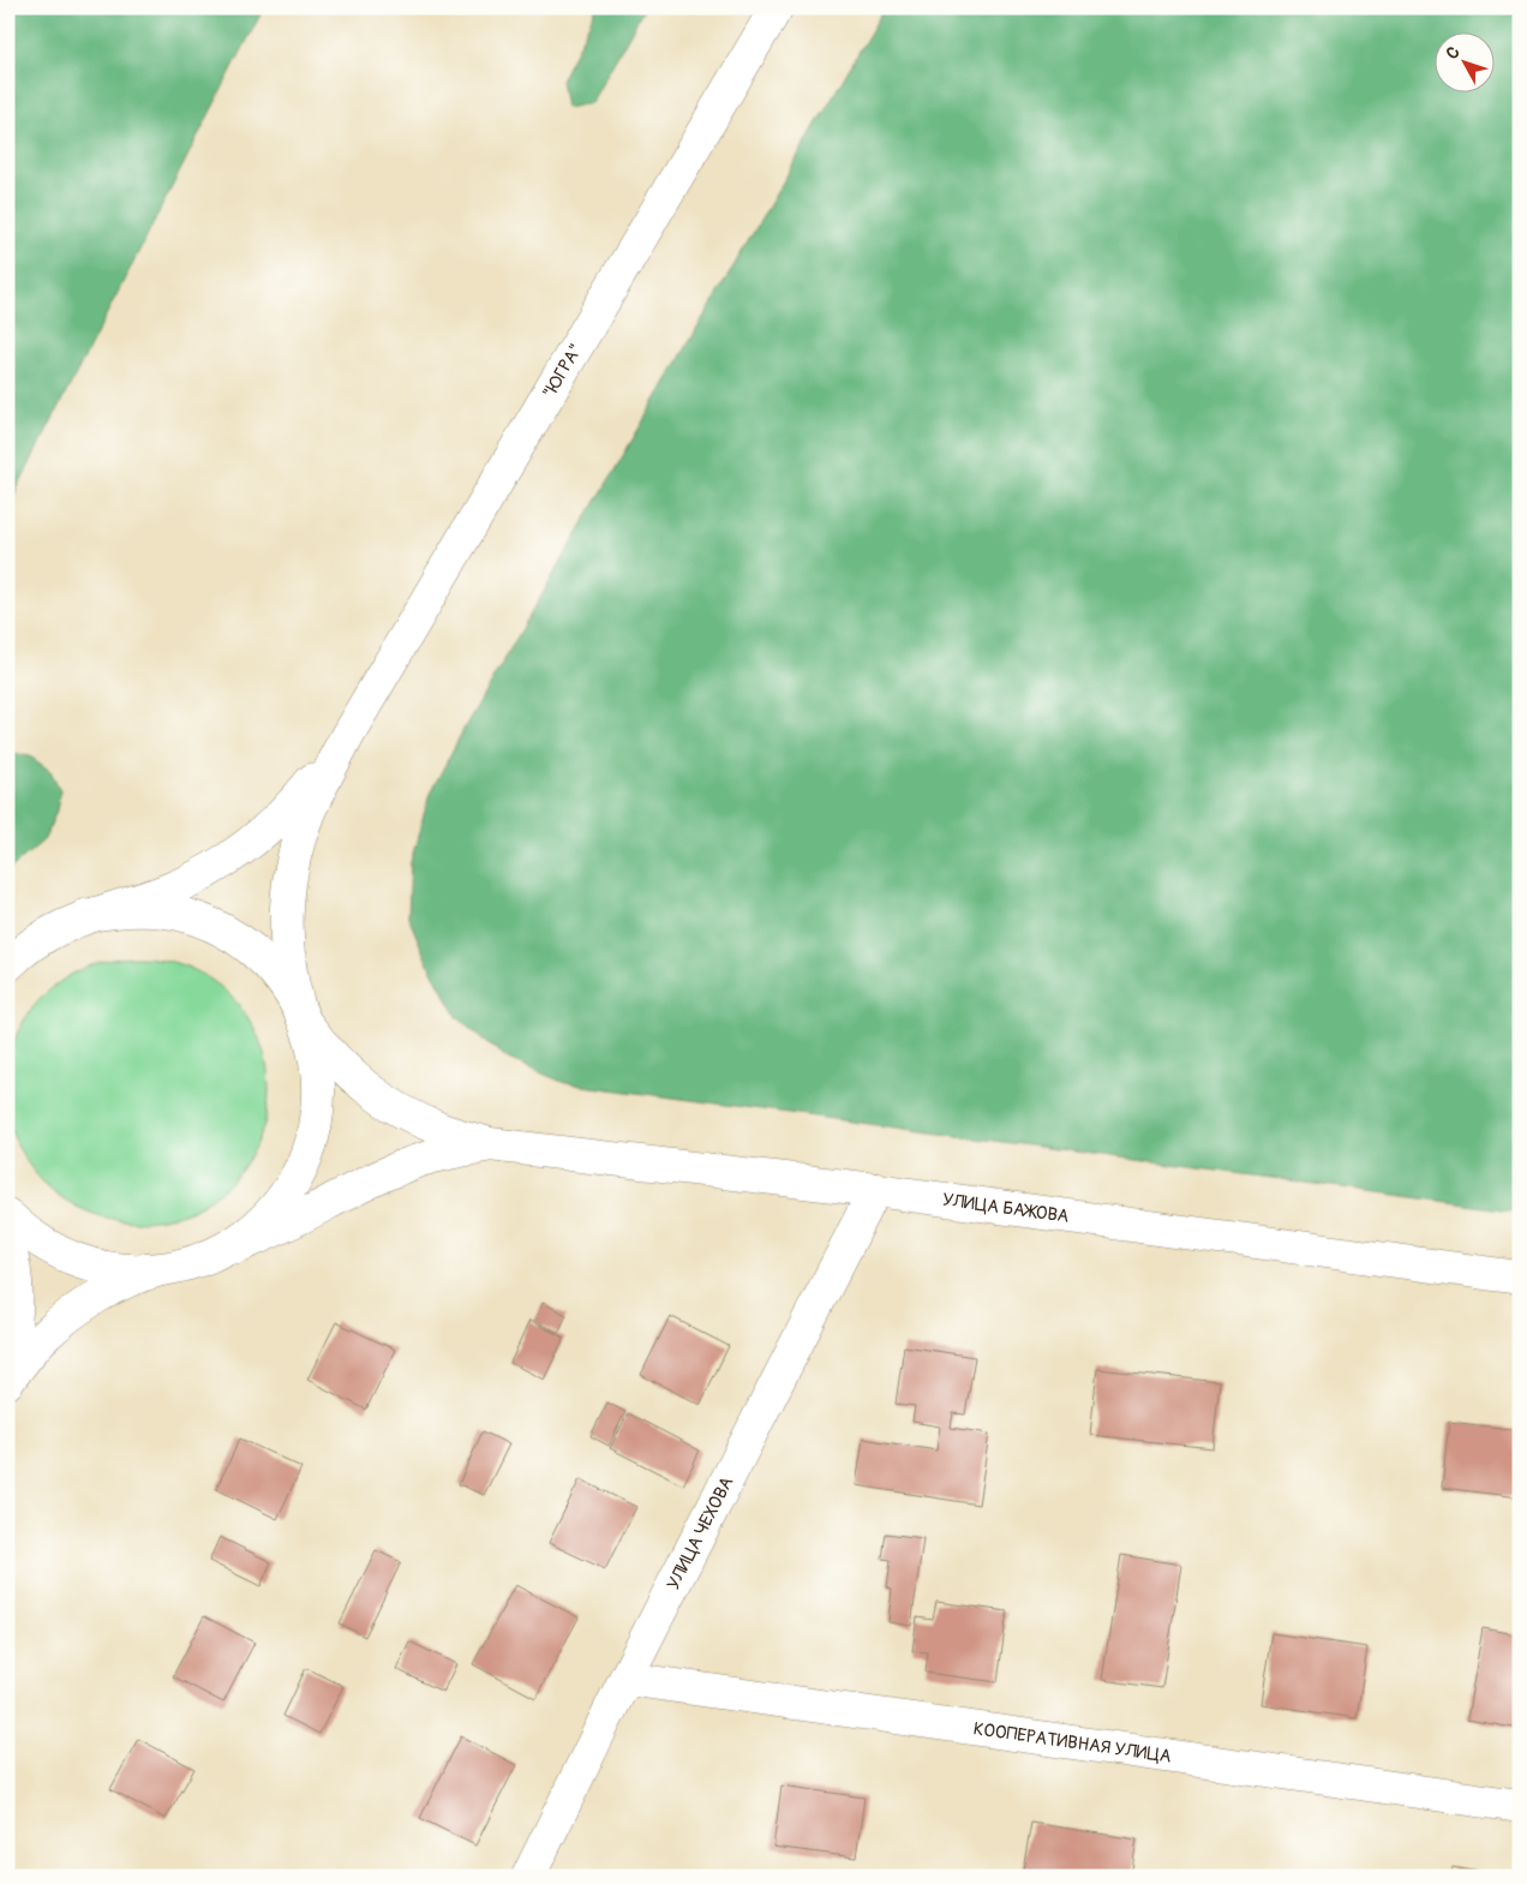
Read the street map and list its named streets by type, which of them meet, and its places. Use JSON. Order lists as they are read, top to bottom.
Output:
{
  "streets": {
    "main road": [
      "\"ЮГРА\"",
      "УЛИЦА БАЖОВА",
      "УЛИЦА ЧЕХОВА",
      "КООПЕРАТИВНАЯ УЛИЦА"
    ]
  },
  "crossings": [
    ["УЛИЦА БАЖОВА", "УЛИЦА ЧЕХОВА"],
    ["УЛИЦА ЧЕХОВА", "КООПЕРАТИВНАЯ УЛИЦА"]
  ],
  "north": "top left"
}
